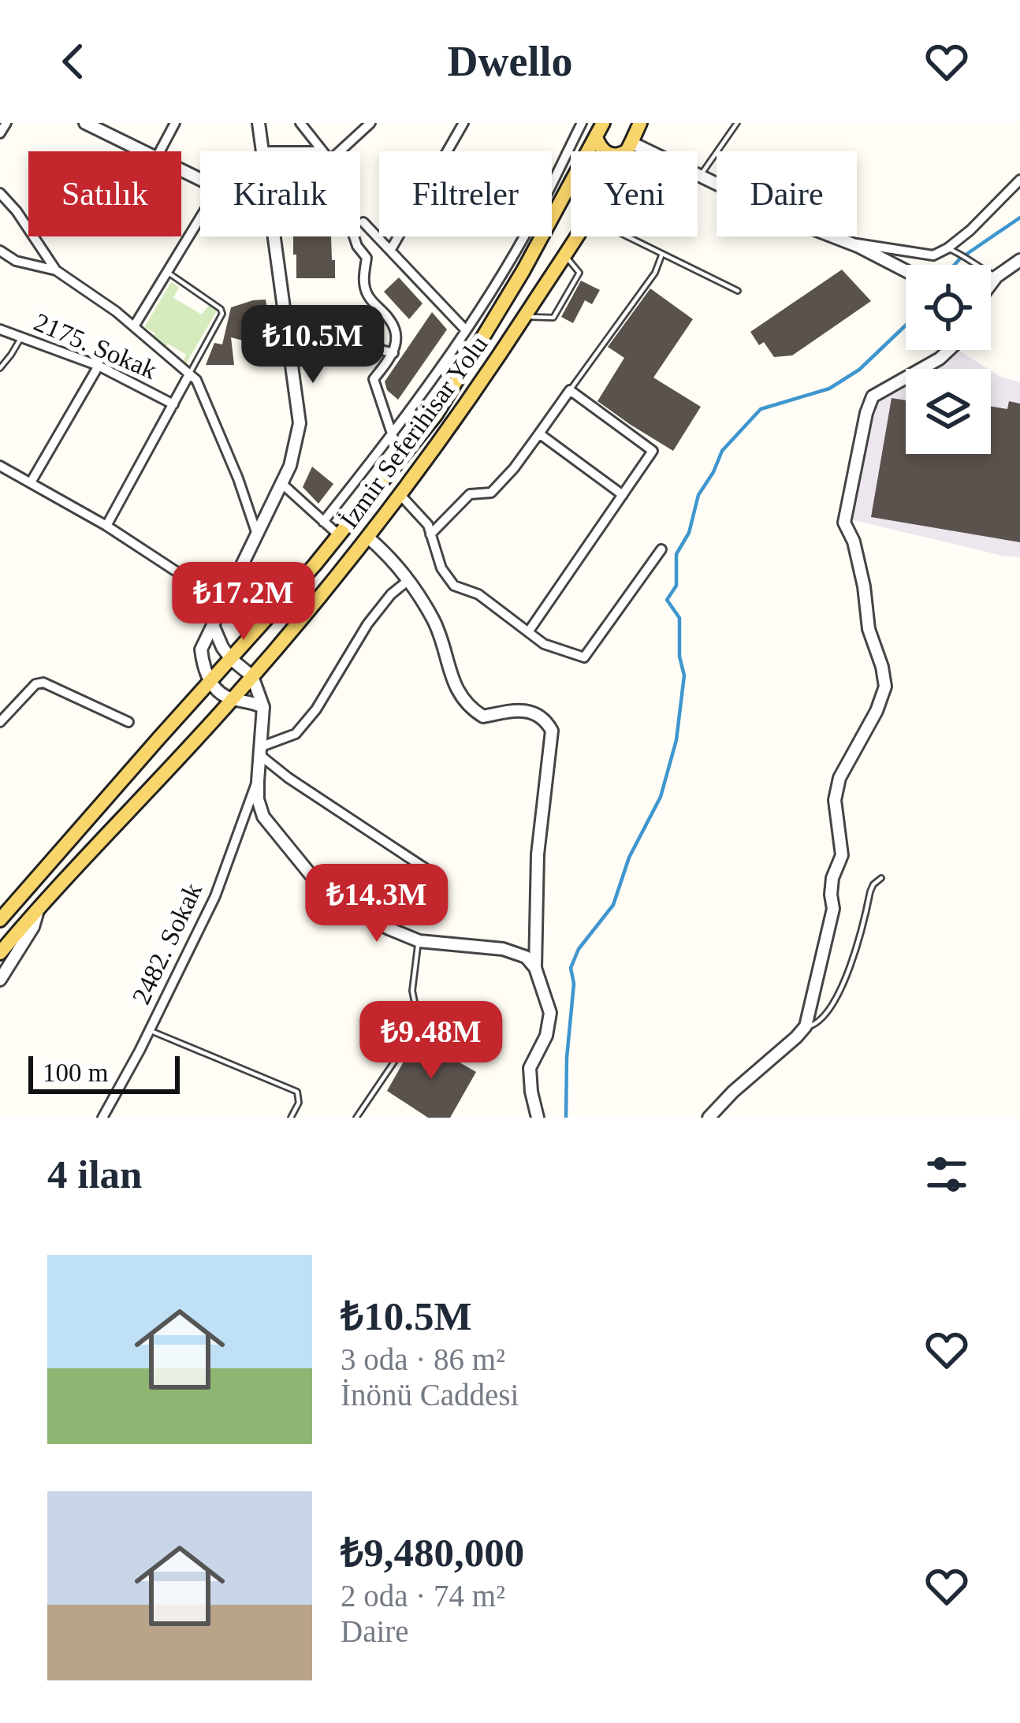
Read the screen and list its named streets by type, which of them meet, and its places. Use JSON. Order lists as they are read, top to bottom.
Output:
{
  "streets": {
    "main road": ["İzmir Seferihisar Yolu"],
    "street": ["2175. Sokak", "2482. Sokak"]
  },
  "scale_bar": "100 m",
  "page": {
    "header": "Dwello",
    "chip": [
      "Satılık",
      "Kiralık",
      "Filtreler",
      "Yeni",
      "Daire"
    ],
    "price": [
      "₺10.5M",
      "₺17.2M",
      "₺14.3M",
      "₺9.48M"
    ],
    "scale": "100 m",
    "heading": "4 ilan",
    "list": [
      {
        "name": "₺10.5M",
        "note": "3 oda · 86 m² · İnönü Caddesi"
      },
      {
        "name": "₺9,480,000",
        "note": "2 oda · 74 m² · Daire"
      }
    ]
  }
}
